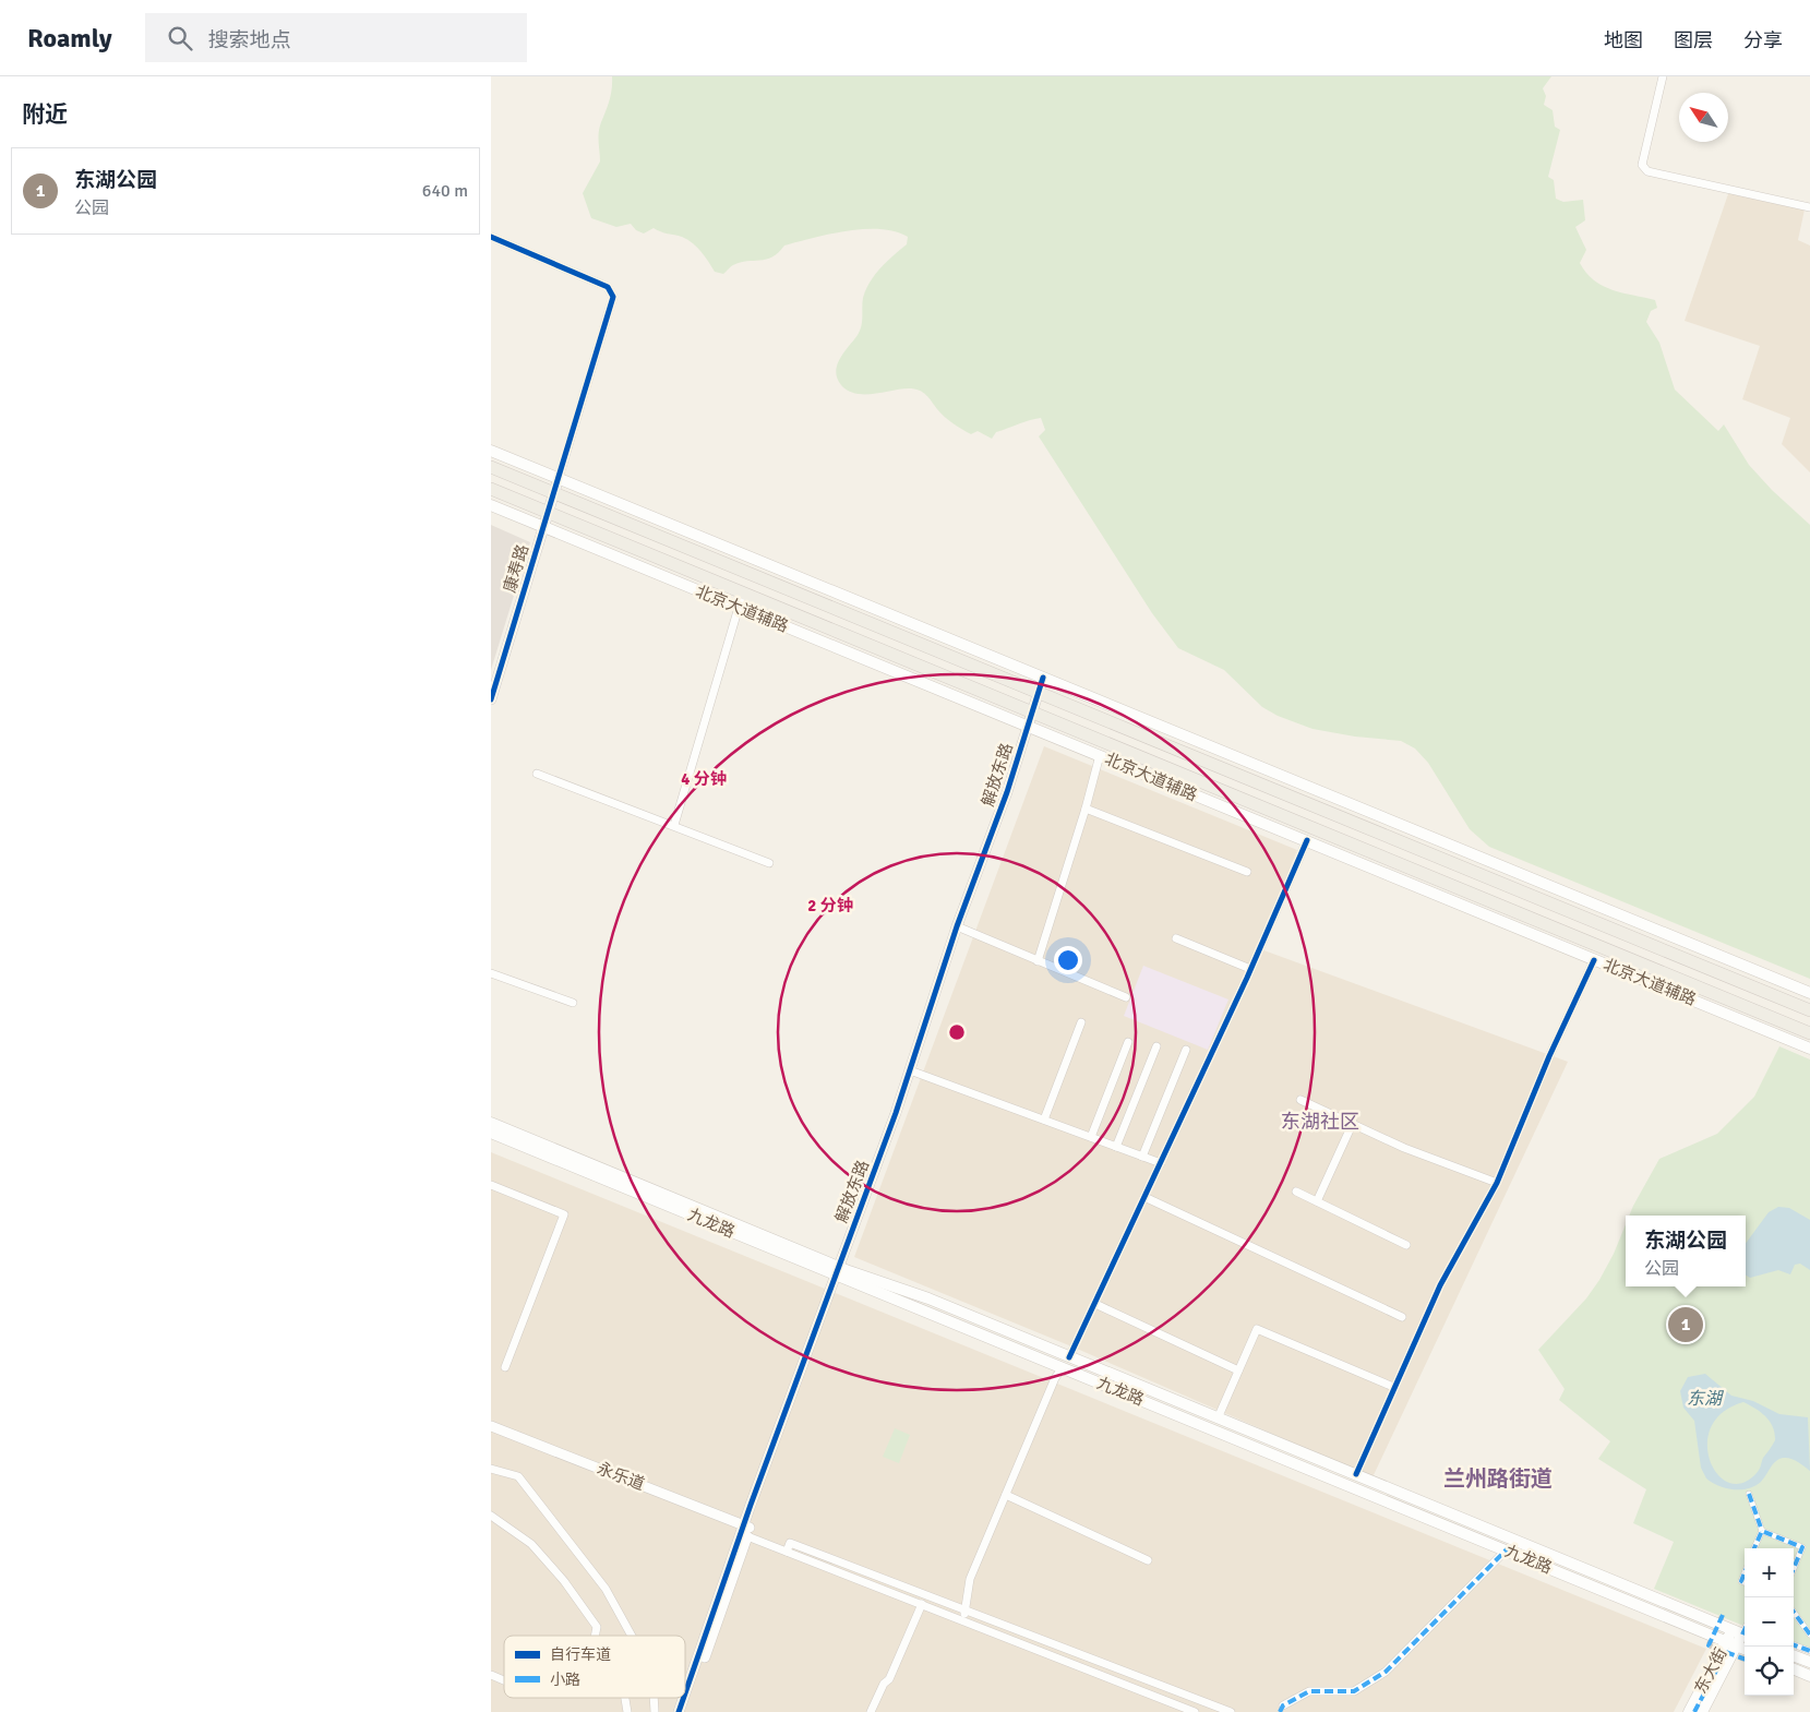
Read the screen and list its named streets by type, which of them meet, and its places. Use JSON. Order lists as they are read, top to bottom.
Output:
{
  "streets": {
    "main road": ["北京大道辅路", "九龙路", "东大街"],
    "street": ["康寿路", "解放东路", "永乐道"]
  },
  "crossings": [
    ["康寿路", "北京大道辅路"],
    ["北京大道辅路", "解放东路"],
    ["解放东路", "九龙路"],
    ["解放东路", "永乐道"],
    ["九龙路", "东大街"]
  ],
  "districts": ["东湖社区", "兰州路街道"],
  "water": ["东湖"],
  "legend": ["自行车道", "小路"],
  "north": "top left",
  "page": {
    "header": "Roamly",
    "search": "搜索地点",
    "nav": ["地图", "图层", "分享"],
    "heading": "附近",
    "list": [
      {
        "mark": "1",
        "name": "东湖公园",
        "note": "公园",
        "value": "640 m"
      }
    ],
    "popup": ["东湖公园", "公园"],
    "pins": "1",
    "map_buttons": ["+", "−"]
  },
  "rings": ["4 分钟", "2 分钟"]
}
